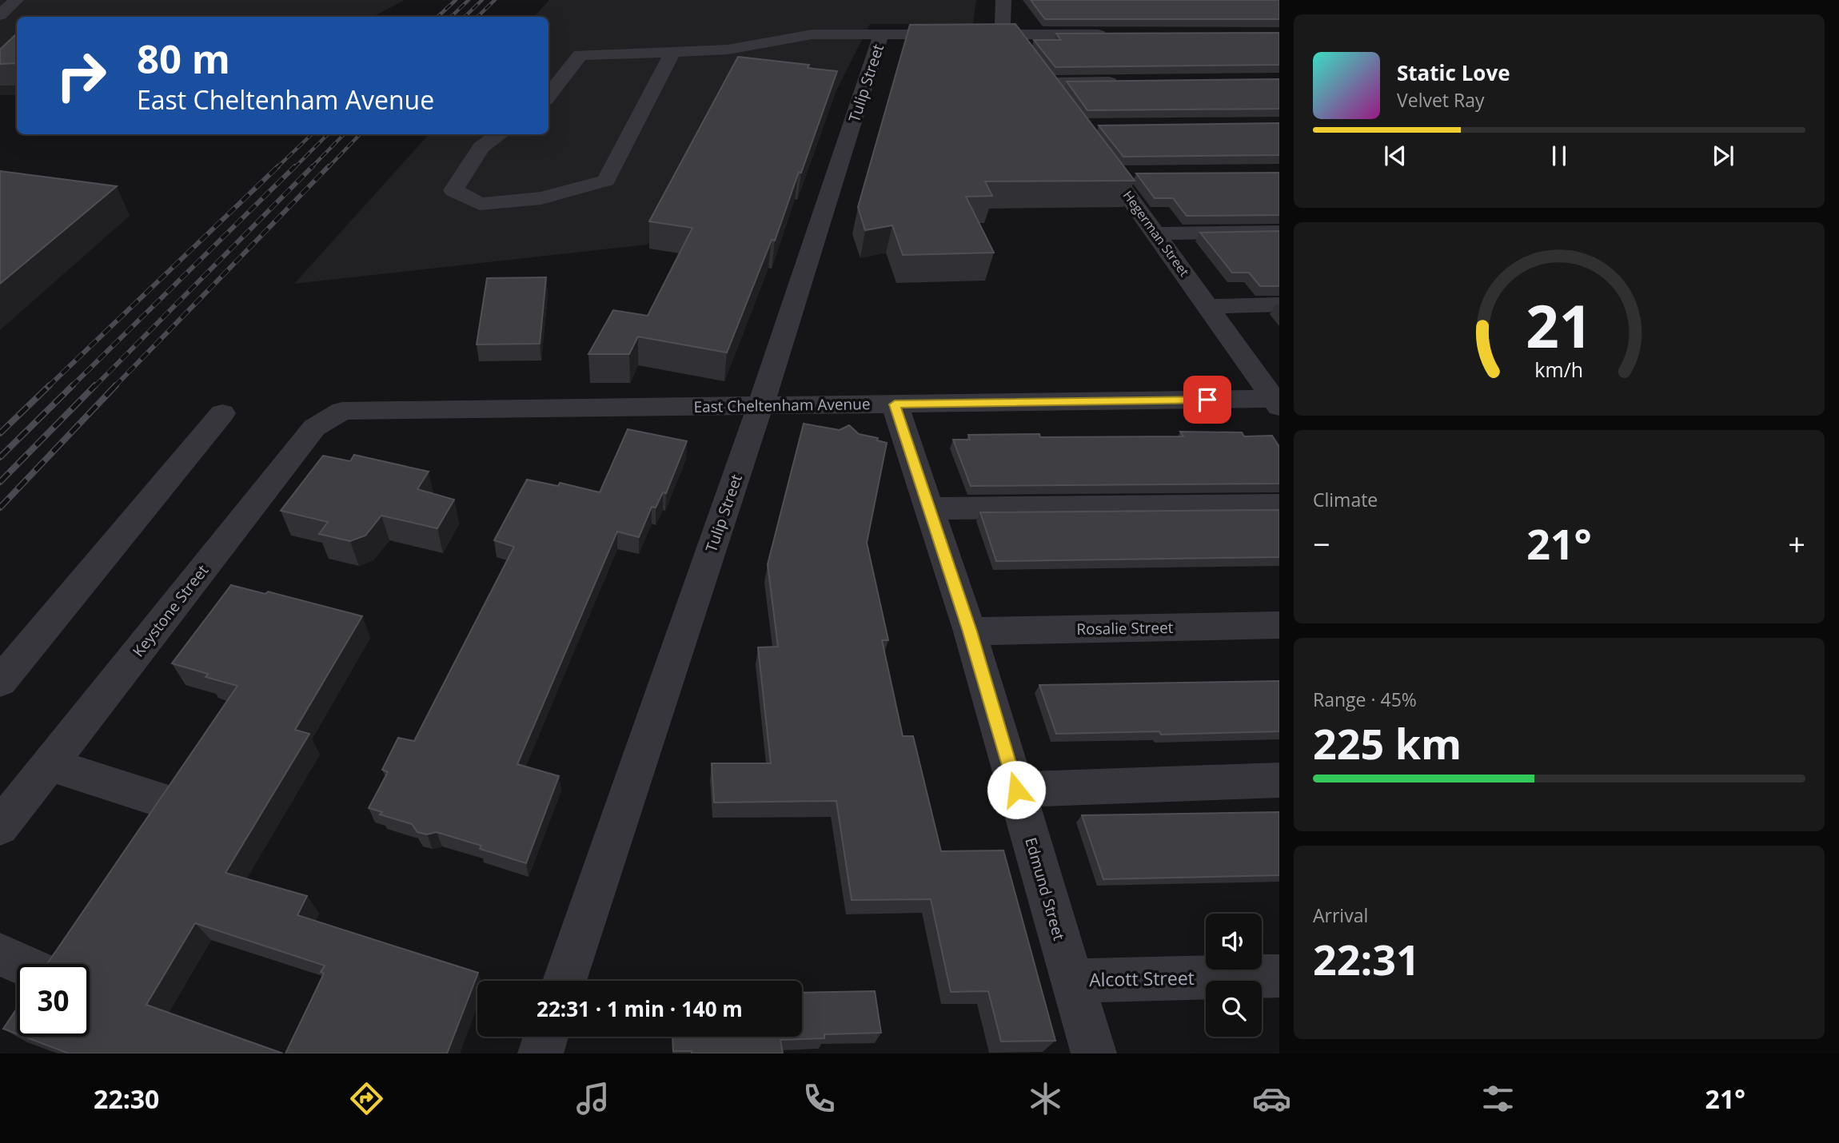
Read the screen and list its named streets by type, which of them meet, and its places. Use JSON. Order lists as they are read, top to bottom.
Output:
{
  "streets": {
    "street": [
      "Tulip Street",
      "Hegerman Street",
      "East Cheltenham Avenue",
      "Keystone Street",
      "Rosalie Street",
      "Edmund Street",
      "Alcott Street"
    ]
  },
  "crossings": [
    ["Tulip Street", "East Cheltenham Avenue"],
    ["Hegerman Street", "East Cheltenham Avenue"],
    ["East Cheltenham Avenue", "Keystone Street"],
    ["East Cheltenham Avenue", "Edmund Street"],
    ["Rosalie Street", "Edmund Street"],
    ["Edmund Street", "Alcott Street"]
  ],
  "page": {
    "turn": ["80 m", "East Cheltenham Avenue"],
    "song": ["Static Love", "Velvet Ray"],
    "tile": [
      "Climate",
      ["Range · 45%", "225 km"],
      ["Arrival", "22:31"]
    ],
    "heat": ["−", "21°", "+"],
    "limit": "30",
    "trip": "22:31 · 1 min · 140 m",
    "tabs": ["22:30", "21°"],
    "gauge": ["21", "km/h"]
  }
}
